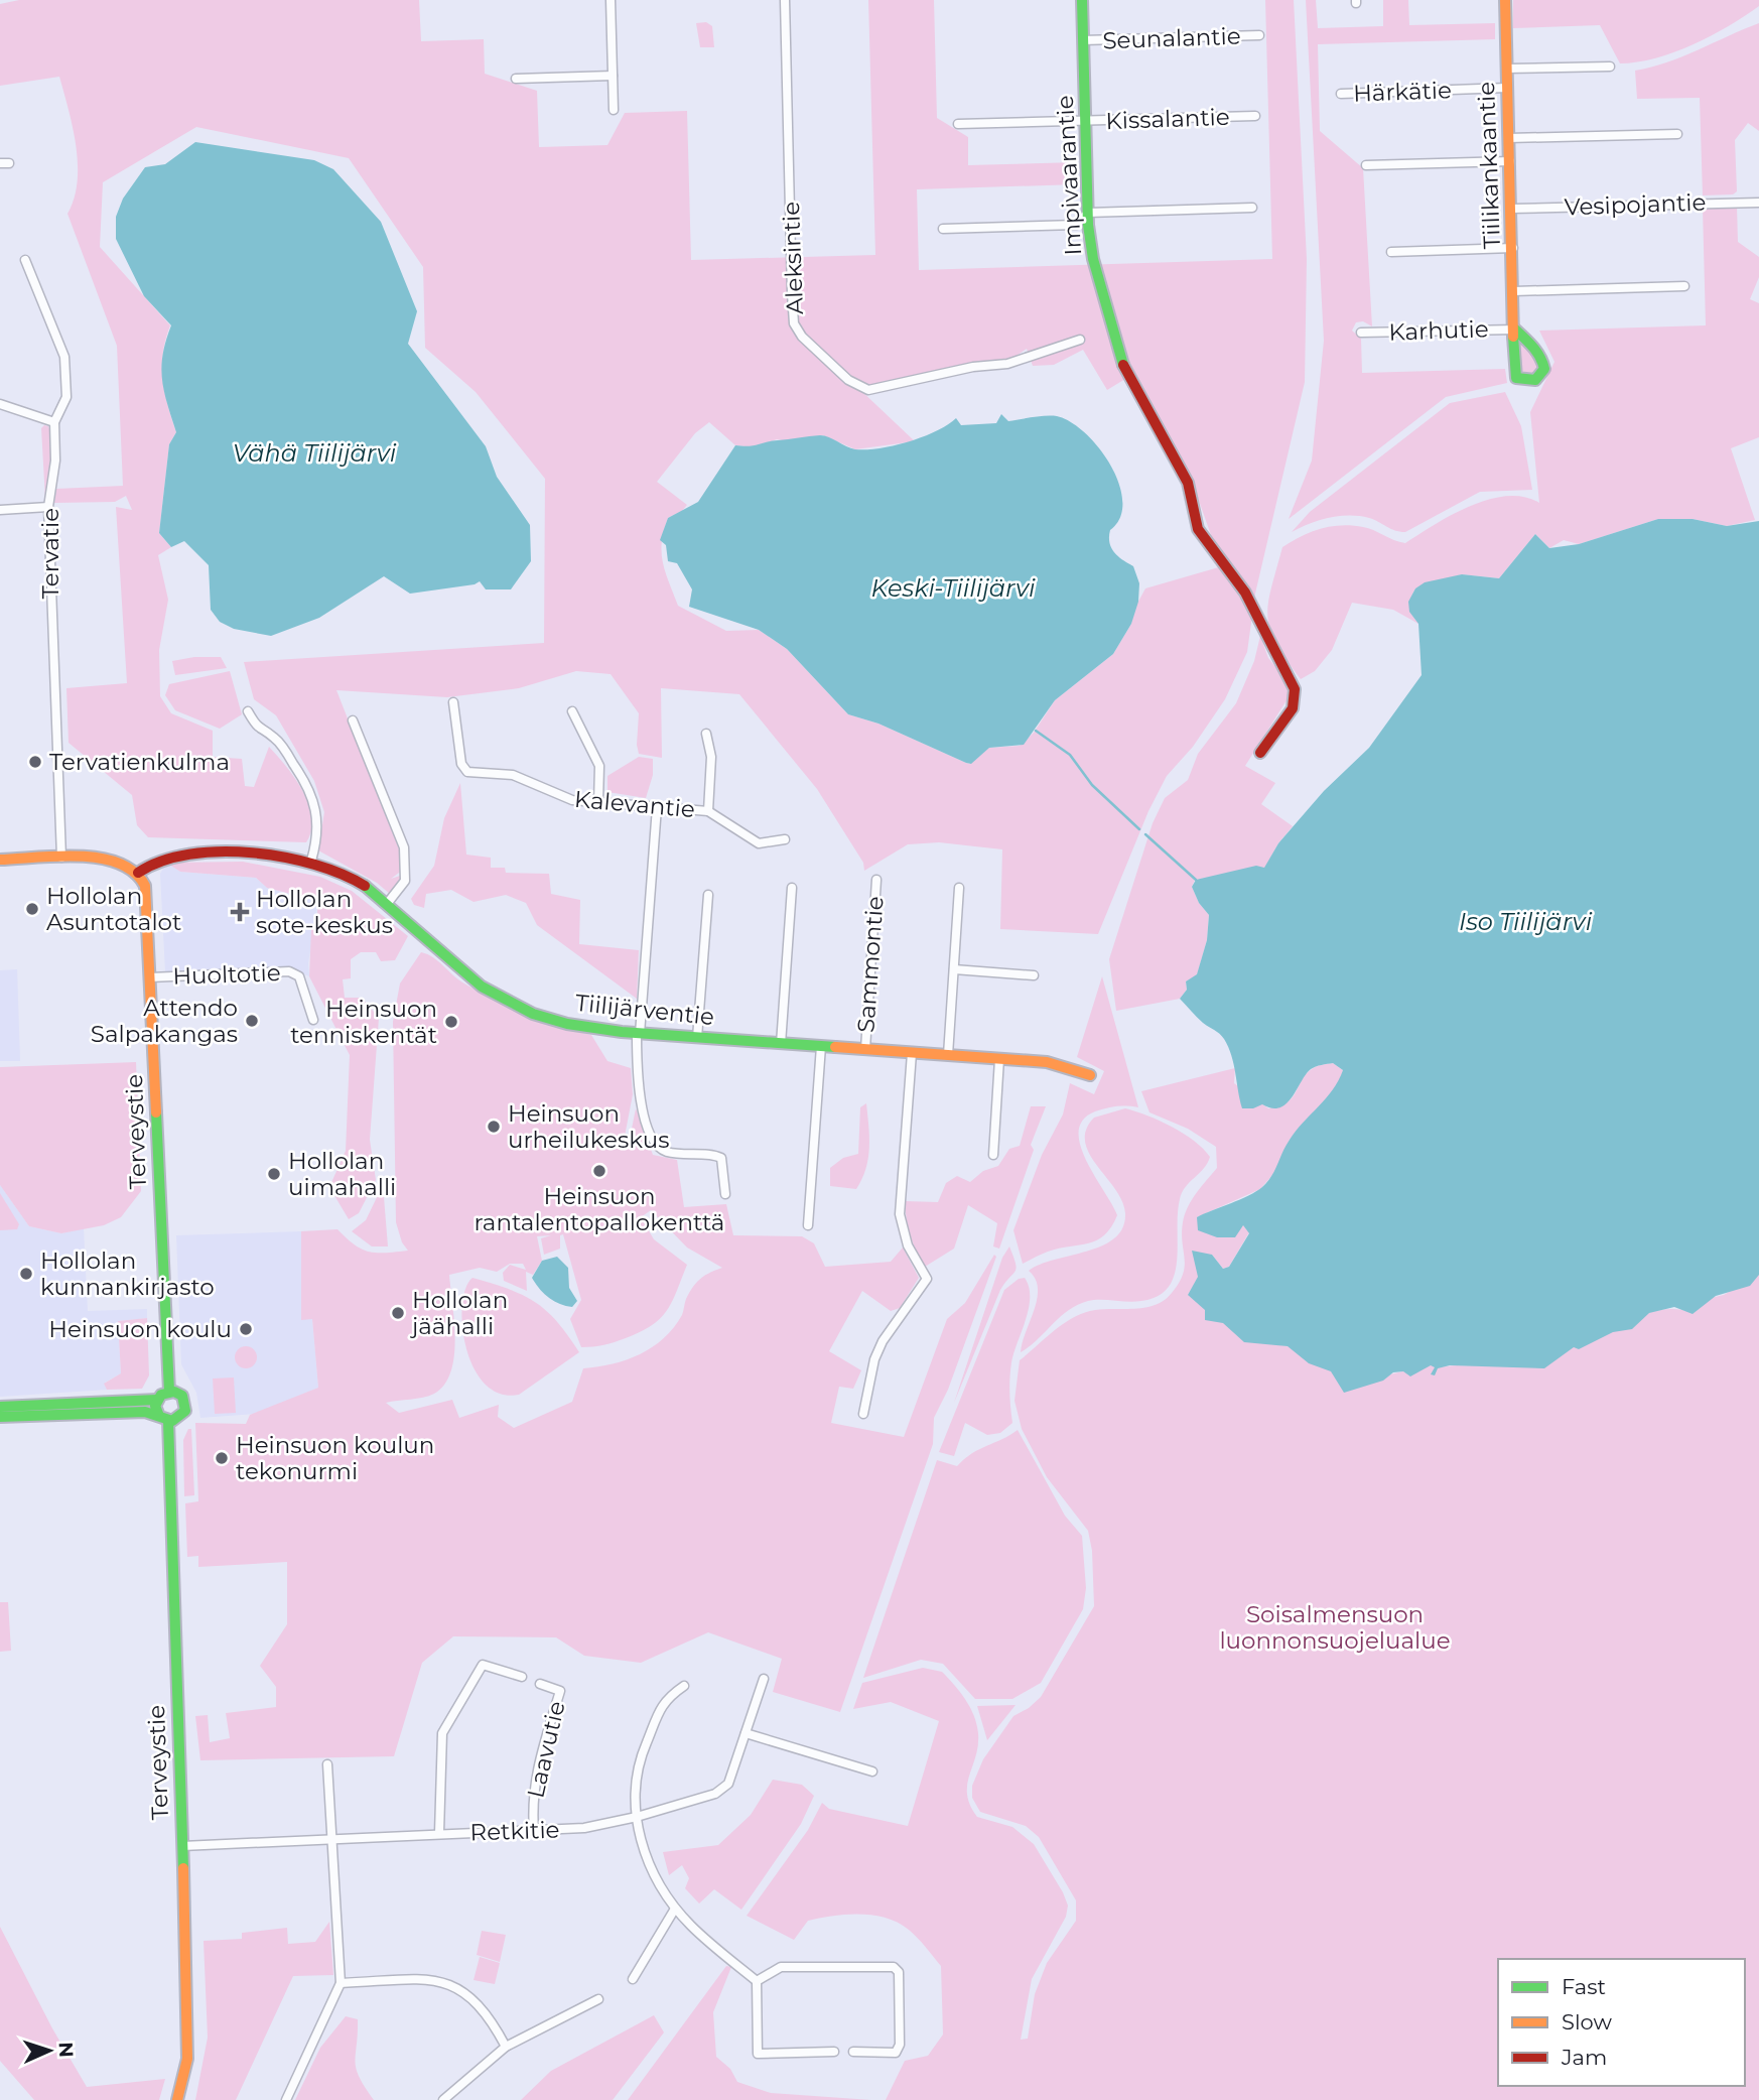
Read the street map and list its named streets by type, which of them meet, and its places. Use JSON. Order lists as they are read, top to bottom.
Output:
{
  "streets": {
    "street": [
      "Seunalantie",
      "Härkätie",
      "Kissalantie",
      "Tiilikankaantie",
      "Impivaarantie",
      "Vesipojantie",
      "Aleksintie",
      "Karhutie",
      "Tervatie",
      "Kalevantie",
      "Sammontie",
      "Huoltotie",
      "Tiilijärventie",
      "Terveystie",
      "Laavutie",
      "Retkitie"
    ]
  },
  "crossings": [
    ["Seunalantie", "Impivaarantie"],
    ["Härkätie", "Tiilikankaantie"],
    ["Kissalantie", "Impivaarantie"],
    ["Tiilikankaantie", "Vesipojantie"],
    ["Tiilikankaantie", "Karhutie"],
    ["Sammontie", "Tiilijärventie"],
    ["Huoltotie", "Terveystie"],
    ["Tiilijärventie", "Terveystie"],
    ["Terveystie", "Retkitie"],
    ["Laavutie", "Retkitie"]
  ],
  "water": ["Vähä Tiilijärvi", "Keski-Tiilijärvi", "Iso Tiilijärvi"],
  "parks": ["Soisalmensuon luonnonsuojelualue"],
  "places": {
    "other": [
      "Tervatienkulma",
      "Hollolan Asuntotalot",
      "Attendo Salpakangas",
      "Heinsuon tenniskentät",
      "Heinsuon urheilukeskus",
      "Heinsuon rantalentopallokenttä",
      "Hollolan uimahalli",
      "Hollolan kunnankirjasto",
      "Hollolan jäähalli",
      "Heinsuon koulu",
      "Heinsuon koulun tekonurmi"
    ],
    "health": ["Hollolan sote-keskus"]
  },
  "legend": ["Fast", "Slow", "Jam"],
  "north": "right"
}
